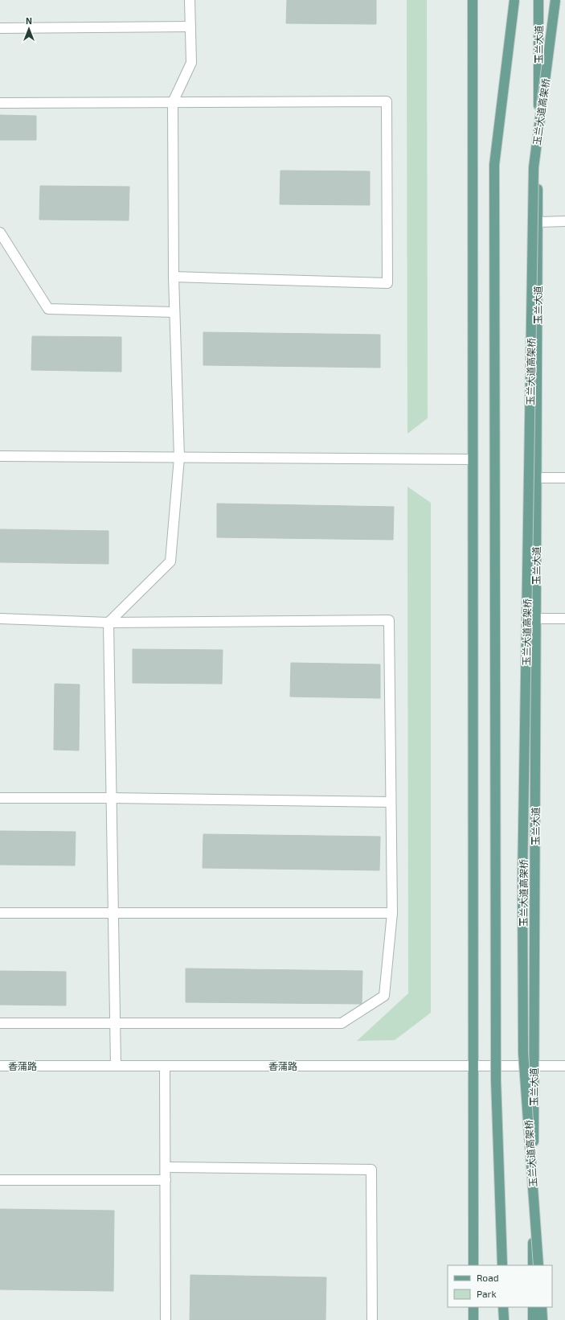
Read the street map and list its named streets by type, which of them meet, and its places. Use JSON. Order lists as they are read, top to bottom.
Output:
{
  "streets": {
    "main road": ["玉兰大道", "玉兰大道高架桥"],
    "street": ["香蒲路"]
  },
  "crossings": [
    ["玉兰大道", "玉兰大道高架桥"],
    ["玉兰大道", "香蒲路"]
  ],
  "legend": ["Road", "Park"],
  "north": "top"
}
